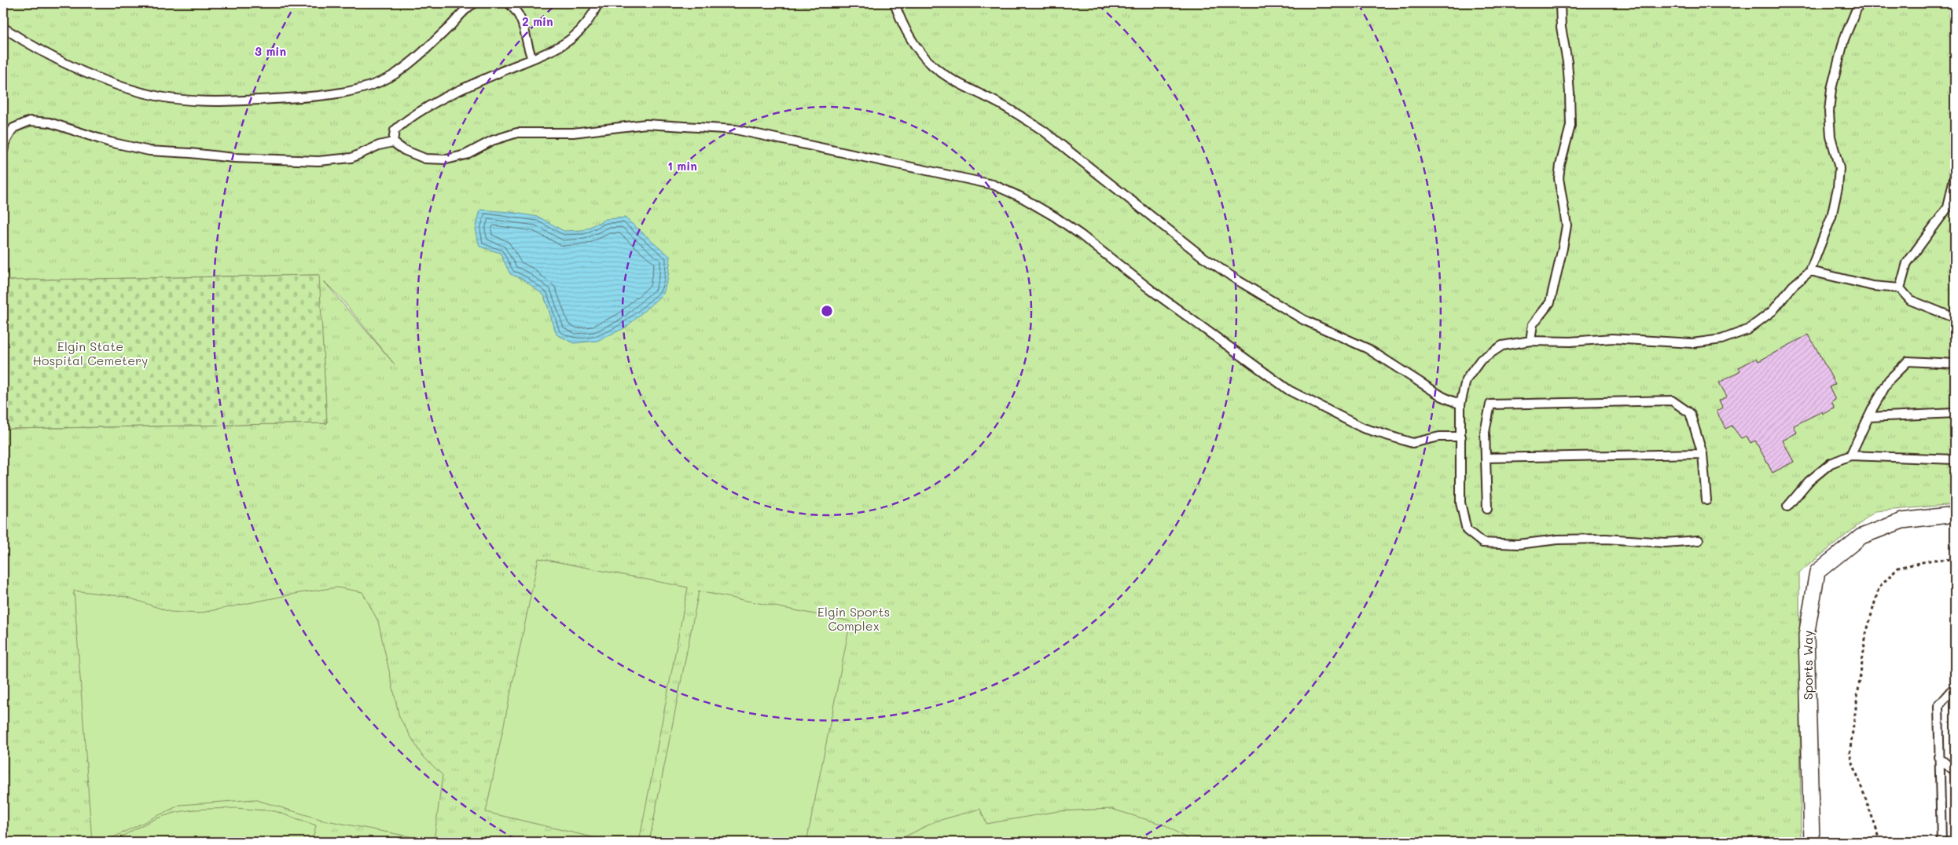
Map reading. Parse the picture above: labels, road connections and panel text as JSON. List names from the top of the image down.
{
  "streets": {
    "street": ["Sports Way"]
  },
  "parks": ["Elgin State Hospital Cemetery", "Elgin Sports Complex"],
  "rings": ["2 min", "3 min", "1 min"]
}
